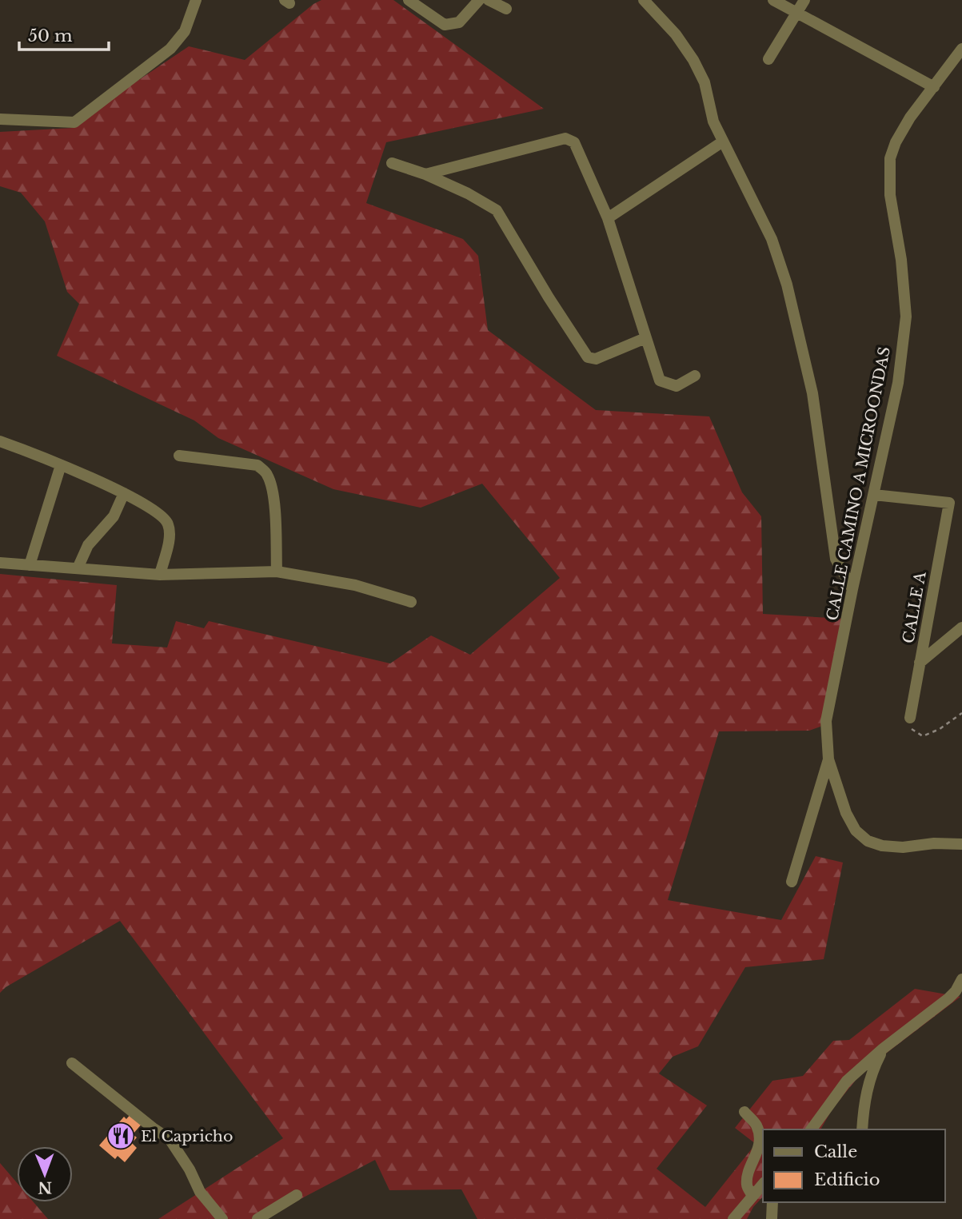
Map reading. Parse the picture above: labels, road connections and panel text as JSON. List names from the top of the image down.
{
  "streets": {
    "street": ["CALLE CAMINO A MICROONDAS", "CALLE A"]
  },
  "crossings": [
    ["CALLE CAMINO A MICROONDAS", "CALLE A"]
  ],
  "places": {
    "restaurant": ["El Capricho"]
  },
  "legend": ["Calle", "Edificio"],
  "scale_bar": "50 m",
  "north": "bottom"
}
